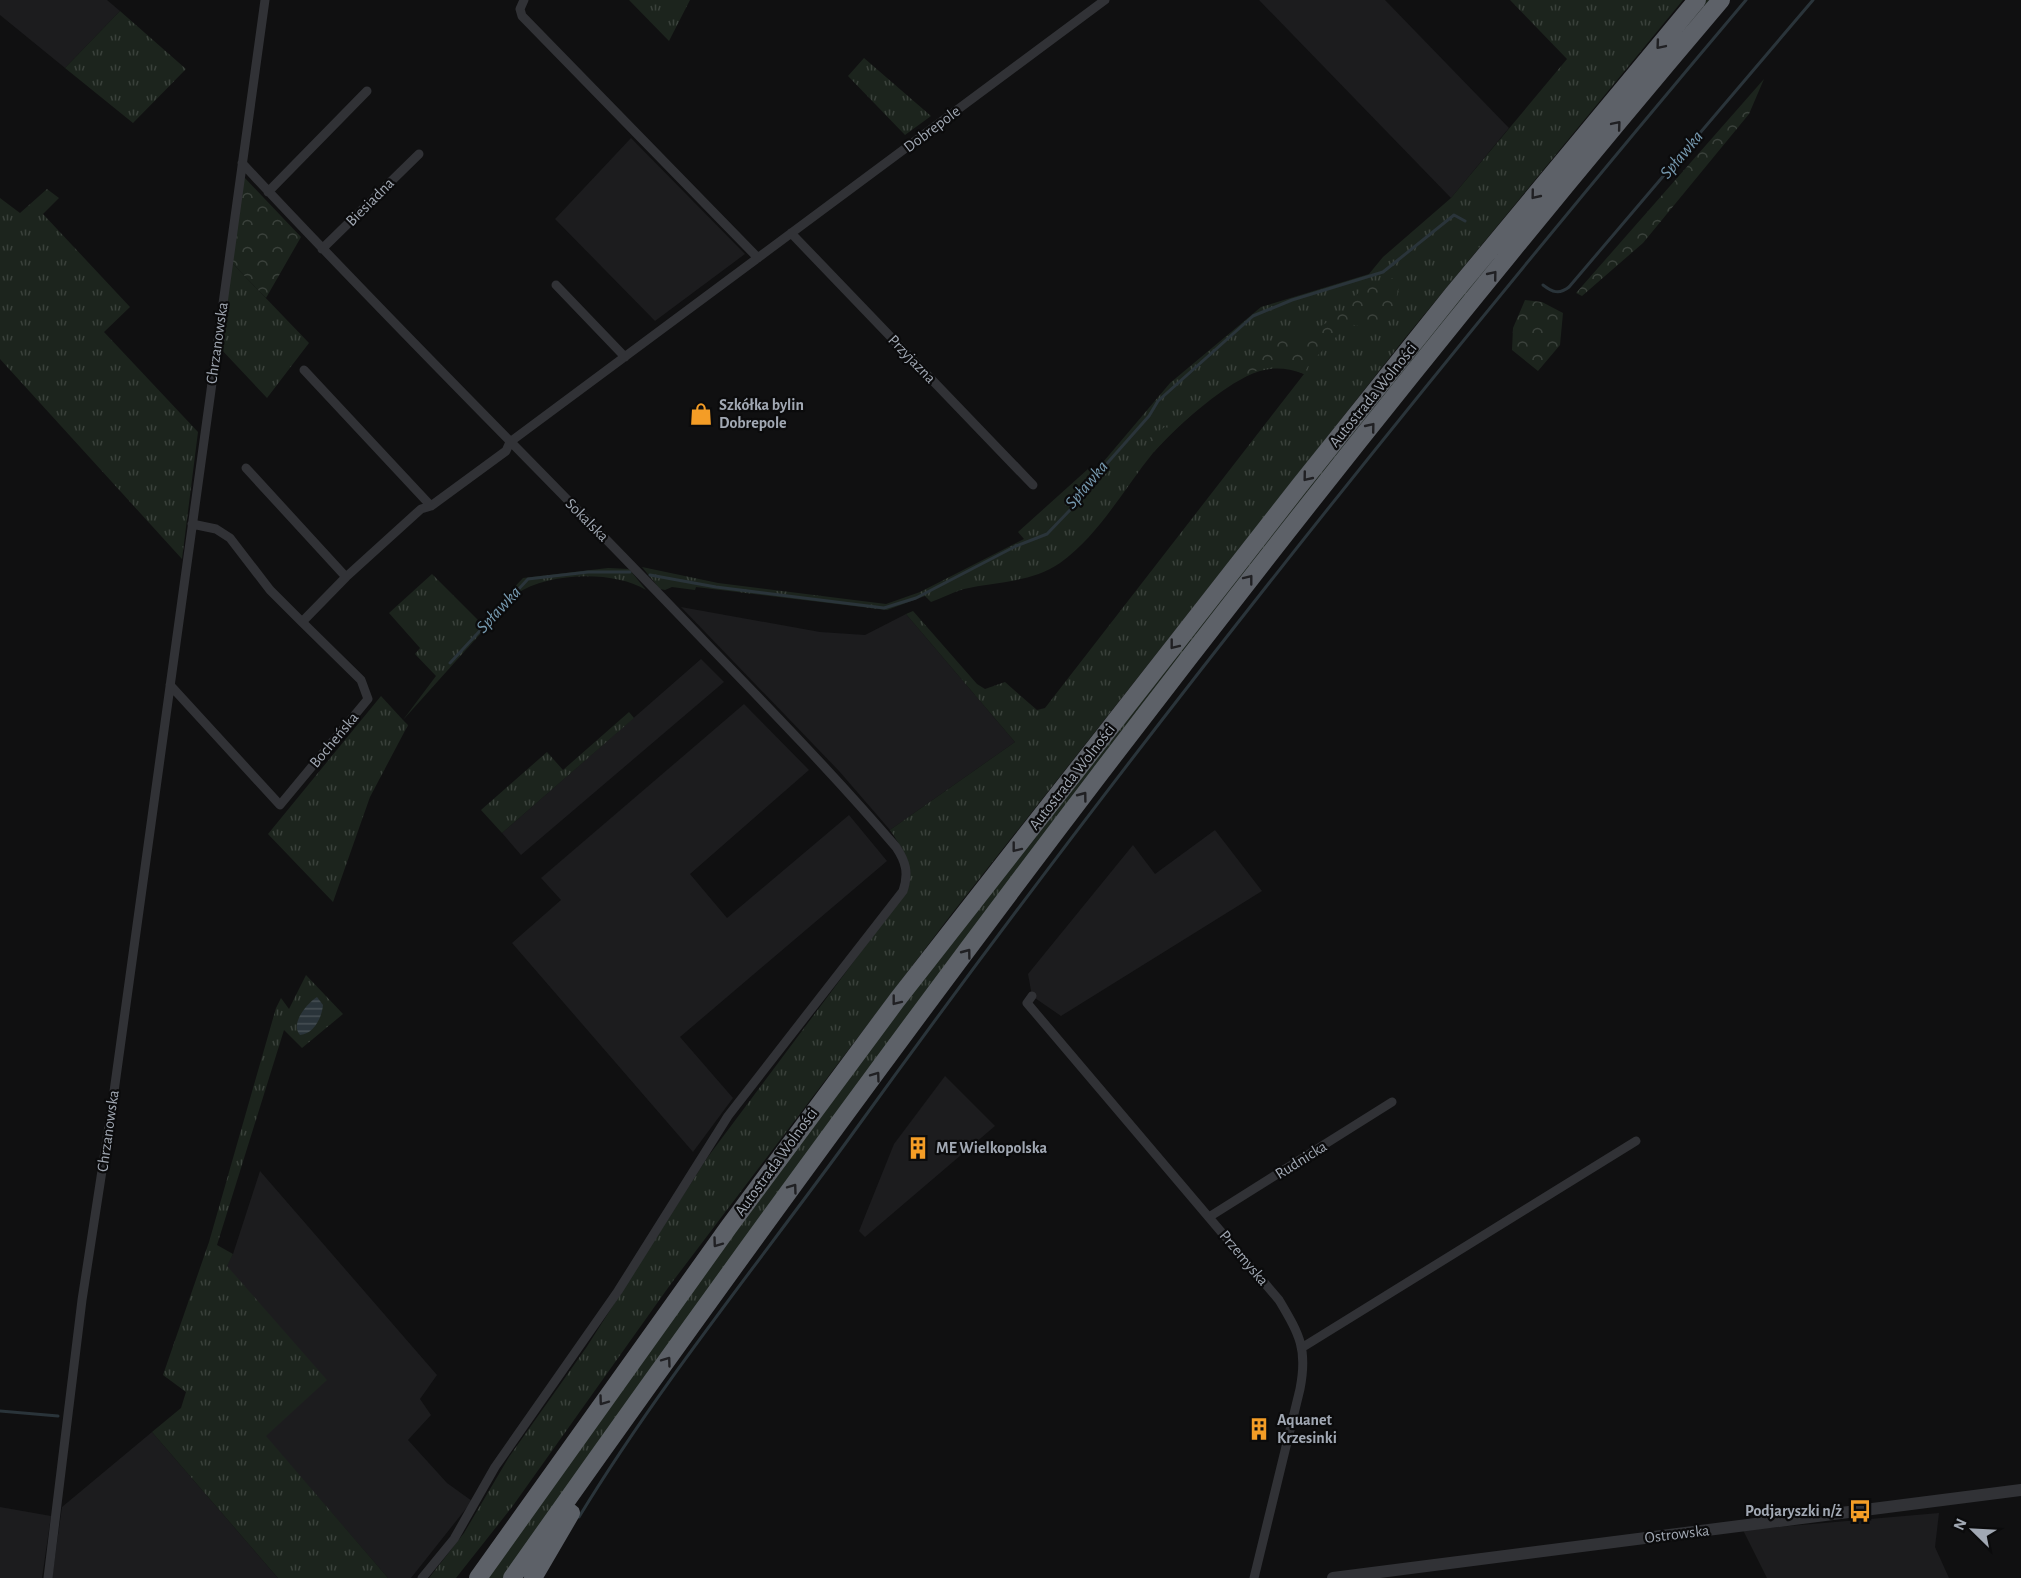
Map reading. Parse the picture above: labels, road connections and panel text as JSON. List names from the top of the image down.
{
  "streets": {
    "highway": ["Autostrada Wolności"],
    "street": [
      "Dobrepole",
      "Biesiadna",
      "Chrzanowska",
      "Przyjazna",
      "Sokalska",
      "Bocheńska",
      "Rudnicka",
      "Przemyska",
      "Ostrowska"
    ]
  },
  "crossings": [
    ["Dobrepole", "Przyjazna"],
    ["Dobrepole", "Sokalska"],
    ["Biesiadna", "Sokalska"],
    ["Chrzanowska", "Sokalska"],
    ["Chrzanowska", "Bocheńska"],
    ["Rudnicka", "Przemyska"]
  ],
  "water": ["Spławka"],
  "places": {
    "shop": ["Szkółka bylin Dobrepole"],
    "building": ["ME Wielkopolska", "Aquanet Krzesinki"],
    "bus stop": ["Podjaryszki n/ż"]
  },
  "north": "top left"
}
